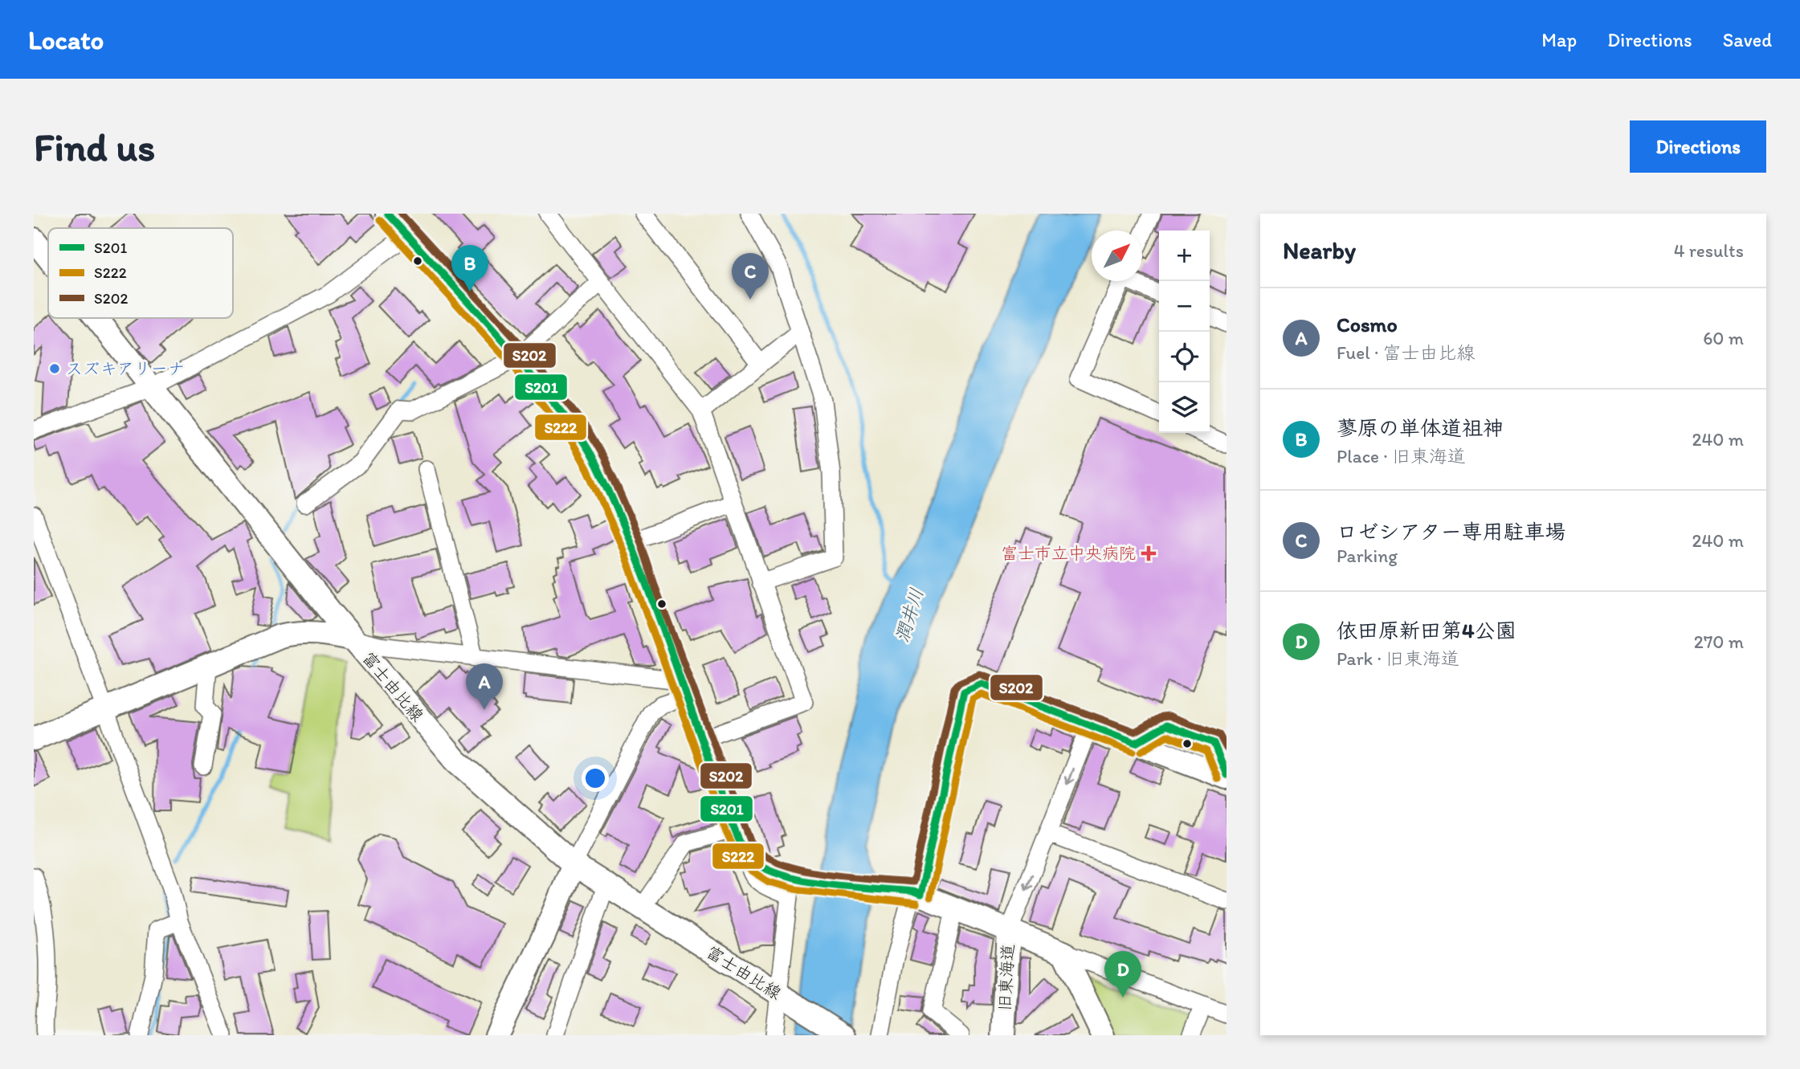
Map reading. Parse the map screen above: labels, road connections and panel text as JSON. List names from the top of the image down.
{
  "streets": {
    "street": ["富士由比線", "旧東海道"]
  },
  "water": ["潤井川"],
  "places": {
    "other": ["スズキアリーナ"],
    "health": ["富士市立中央病院"]
  },
  "lines": ["transit line S201", "transit line S202", "transit line S222"],
  "legend": ["S201", "S222", "S202"],
  "north": "top right",
  "page": {
    "header": "Locato",
    "nav": ["Map", "Directions", "Saved"],
    "buttons": "Directions",
    "title": "Find us",
    "heading": ["Nearby", "4 results"],
    "map_buttons": ["+", "−"],
    "pins": [
      "B",
      "C",
      "A",
      "D"
    ],
    "list": [
      {
        "mark": "A",
        "name": "Cosmo",
        "note": "Fuel · 富士由比線",
        "value": "60 m"
      },
      {
        "mark": "B",
        "name": "蓼原の単体道祖神",
        "note": "Place · 旧東海道",
        "value": "240 m"
      },
      {
        "mark": "C",
        "name": "ロゼシアター専用駐車場",
        "note": "Parking",
        "value": "240 m"
      },
      {
        "mark": "D",
        "name": "依田原新田第4公園",
        "note": "Park · 旧東海道",
        "value": "270 m"
      }
    ]
  }
}
